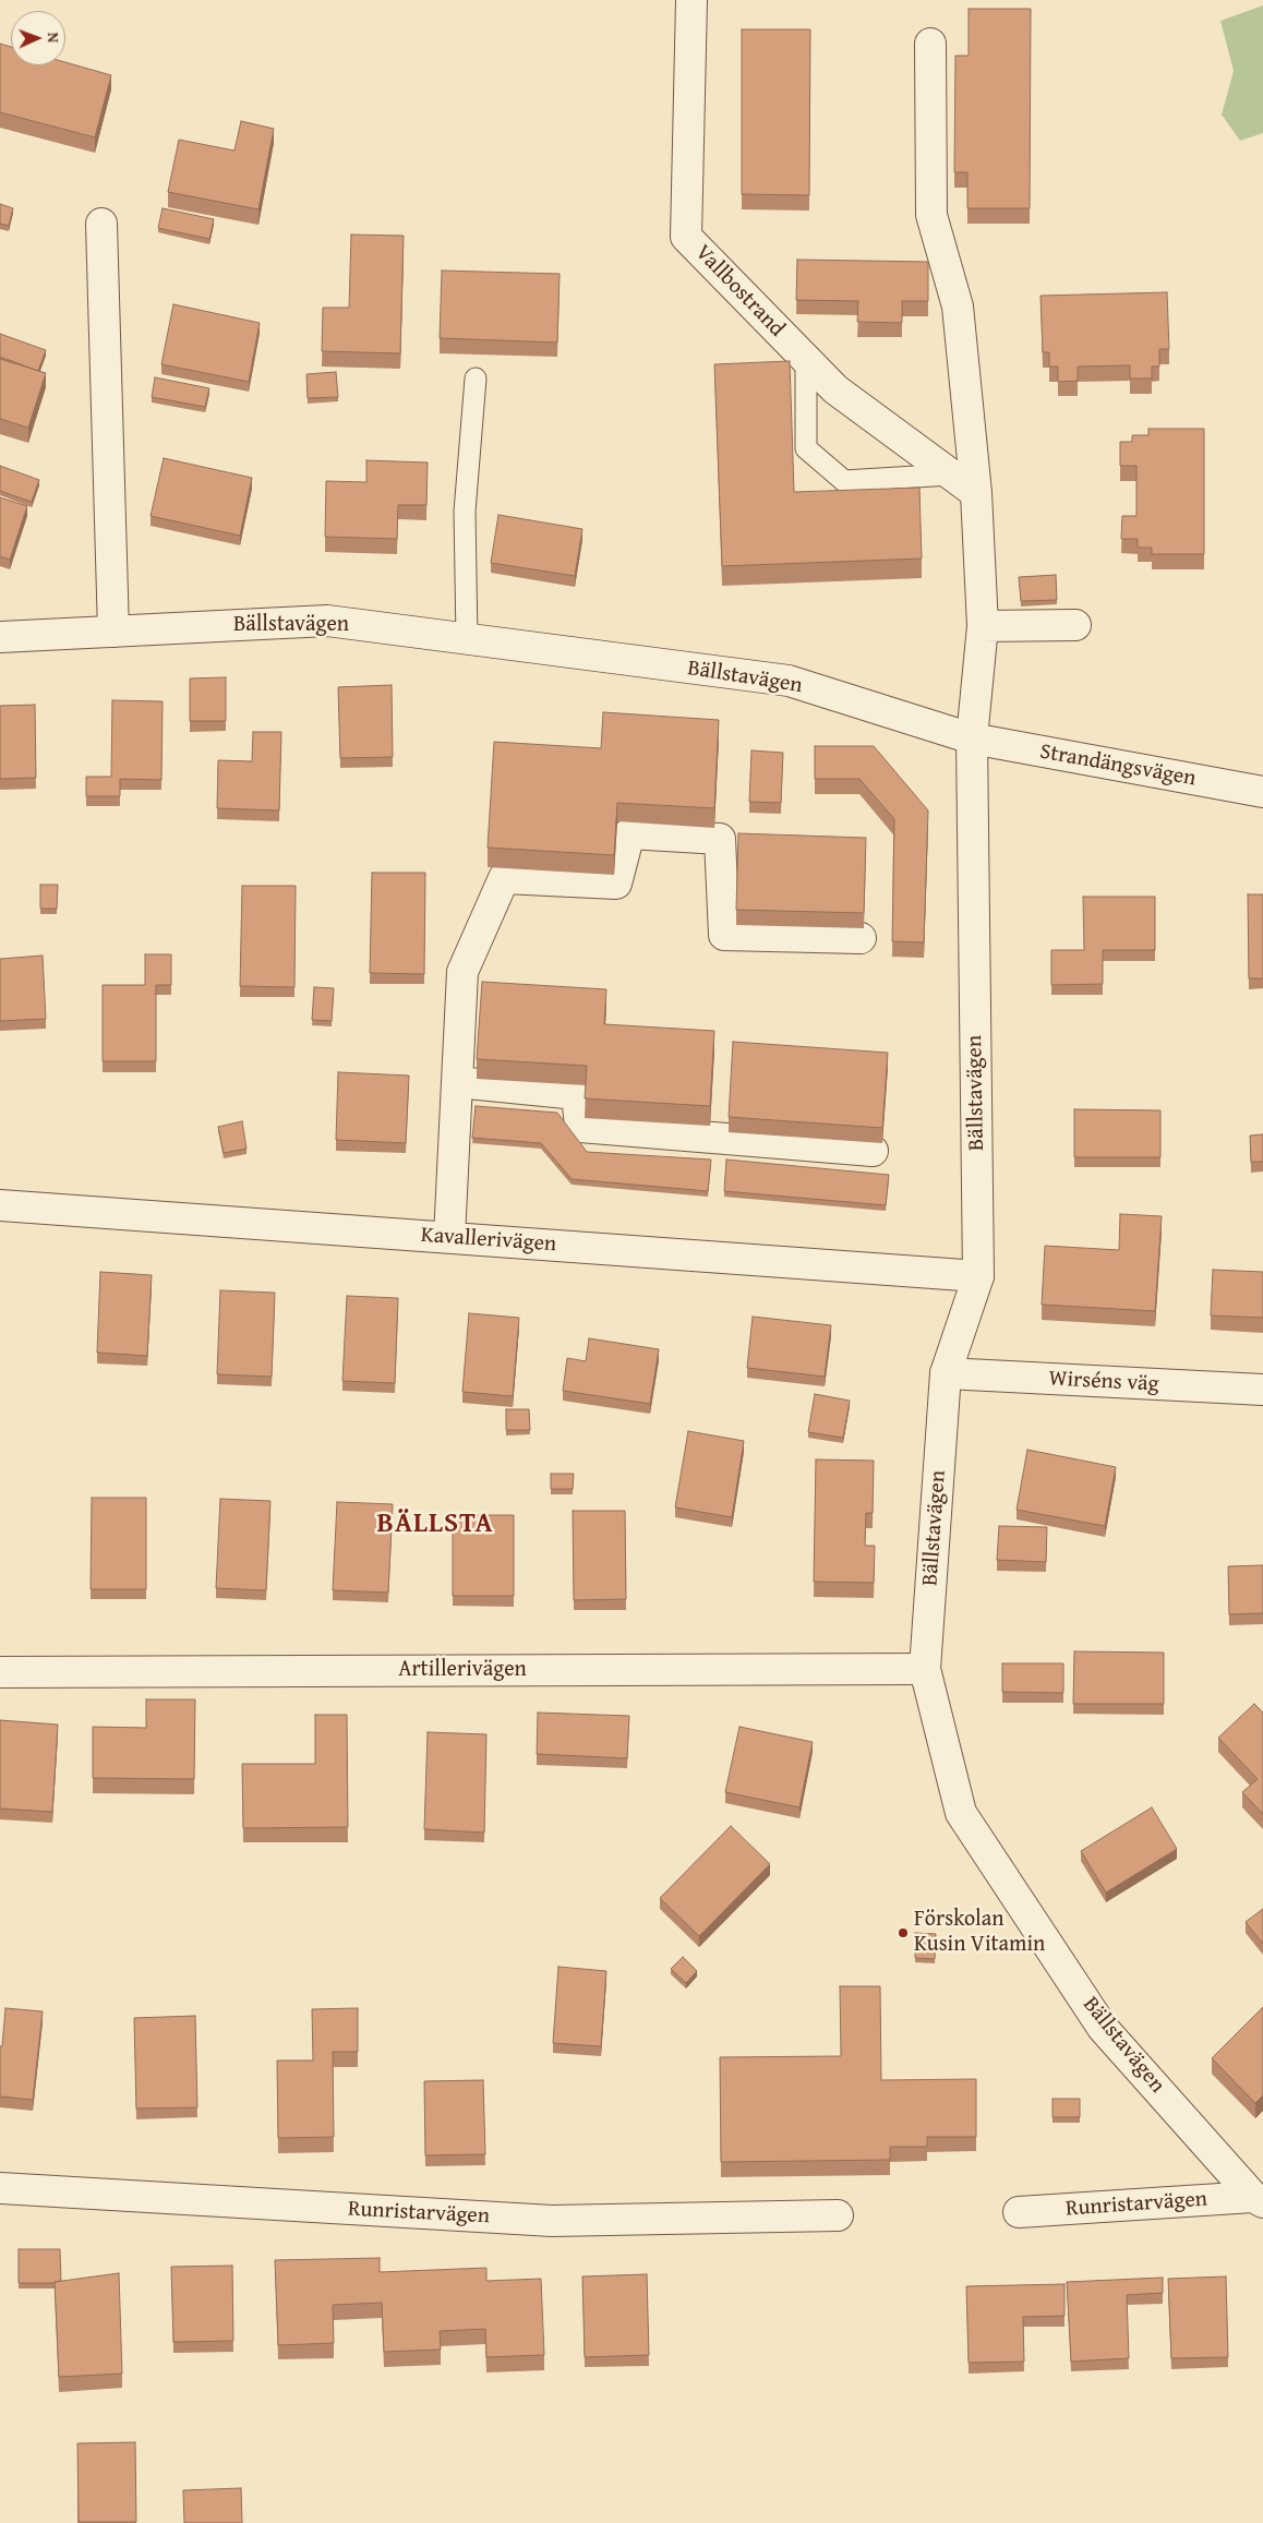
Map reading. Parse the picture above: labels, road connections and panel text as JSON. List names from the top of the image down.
{
  "streets": {
    "street": [
      "Vallbostrand",
      "Bällstavägen",
      "Strandängsvägen",
      "Kavallerivägen",
      "Wirséns väg",
      "Artillerivägen",
      "Runristarvägen"
    ]
  },
  "crossings": [
    ["Bällstavägen", "Strandängsvägen"],
    ["Bällstavägen", "Kavallerivägen"],
    ["Bällstavägen", "Wirséns väg"],
    ["Bällstavägen", "Artillerivägen"],
    ["Bällstavägen", "Runristarvägen"]
  ],
  "districts": ["BÄLLSTA"],
  "places": ["Förskolan Kusin Vitamin"],
  "north": "right"
}
